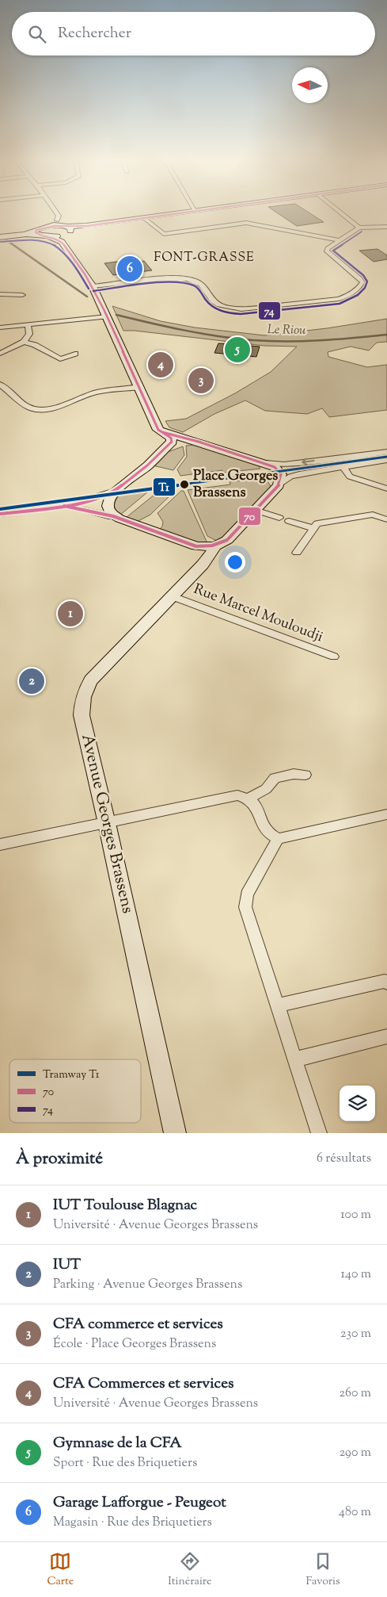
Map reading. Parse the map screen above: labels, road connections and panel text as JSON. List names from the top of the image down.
{
  "streets": {
    "street": ["Rue Marcel Mouloudji", "Avenue Georges Brassens"]
  },
  "crossings": [
    ["Rue Marcel Mouloudji", "Avenue Georges Brassens"]
  ],
  "districts": ["FONT-GRASSE"],
  "water": ["Le Riou"],
  "places": ["Place Georges Brassens"],
  "lines": ["transit line 70", "transit line 74", "tram line T1"],
  "legend": ["Tramway T1", "70", "74"],
  "north": "left",
  "page": {
    "search": "Rechercher",
    "pins": [
      "6",
      "5",
      "4",
      "3",
      "1",
      "2"
    ],
    "heading": ["À proximité", "6 résultats"],
    "list": [
      {
        "mark": "1",
        "name": "IUT Toulouse Blagnac",
        "note": "Université · Avenue Georges Brassens",
        "value": "100 m"
      },
      {
        "mark": "2",
        "name": "IUT",
        "note": "Parking · Avenue Georges Brassens",
        "value": "140 m"
      },
      {
        "mark": "3",
        "name": "CFA commerce et services",
        "note": "École · Place Georges Brassens",
        "value": "230 m"
      },
      {
        "mark": "4",
        "name": "CFA Commerces et services",
        "note": "Université · Avenue Georges Brassens",
        "value": "260 m"
      },
      {
        "mark": "5",
        "name": "Gymnase de la CFA",
        "note": "Sport · Rue des Briquetiers",
        "value": "290 m"
      },
      {
        "mark": "6",
        "name": "Garage Lafforgue - Peugeot",
        "note": "Magasin · Rue des Briquetiers",
        "value": "480 m"
      }
    ],
    "nav": ["Carte", "Itinéraire", "Favoris"]
  }
}
